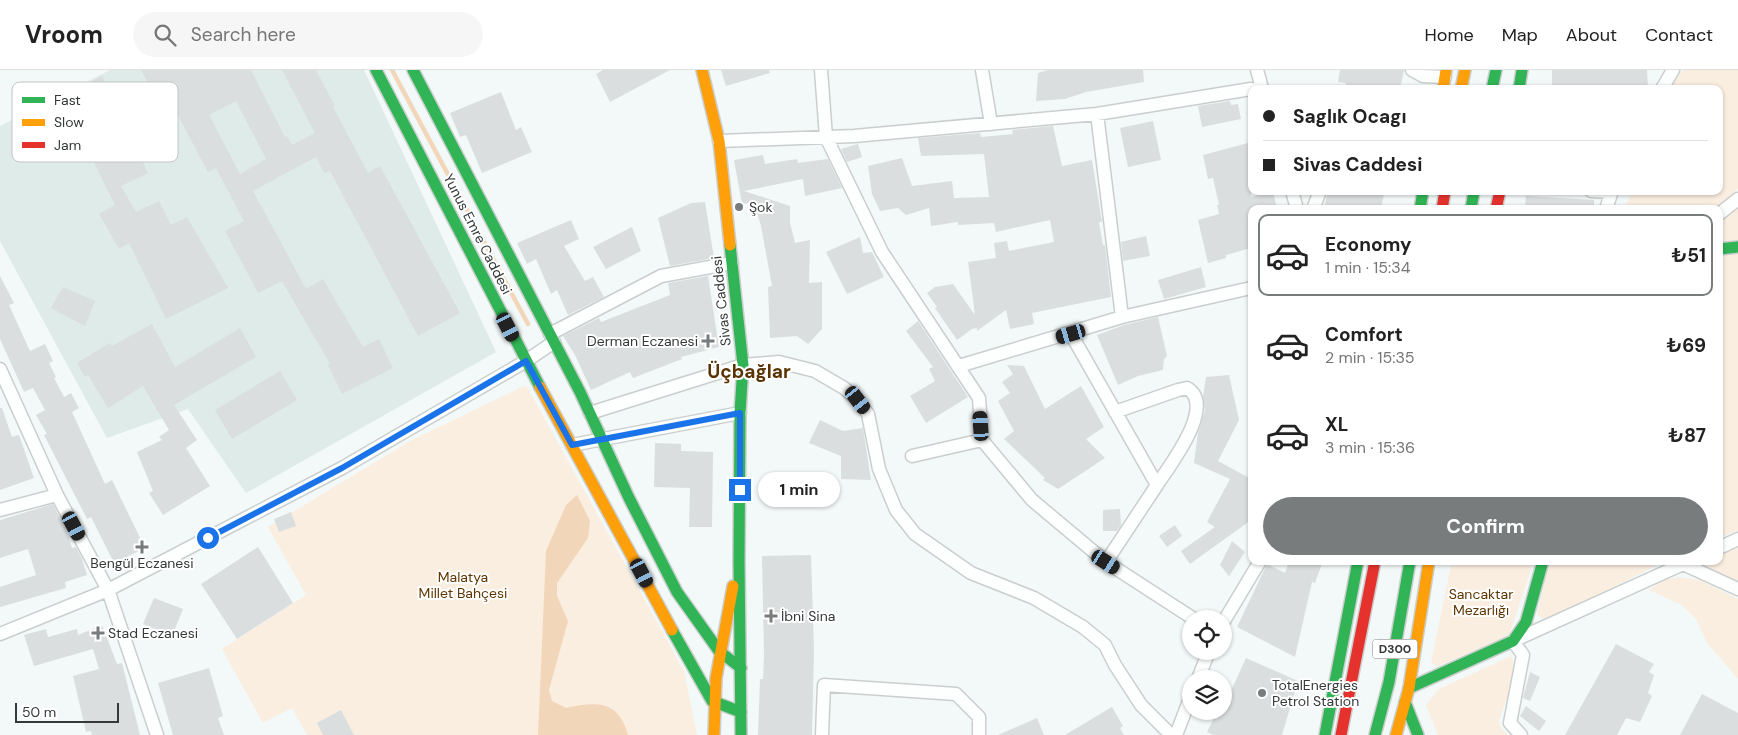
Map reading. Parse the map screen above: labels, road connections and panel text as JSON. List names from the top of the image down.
{
  "streets": {
    "main road": ["Yunus Emre Caddesi", "Sivas Caddesi", "D300"]
  },
  "districts": ["Üçbağlar"],
  "parks": ["Malatya Millet Bahçesi", "Sancaktar Mezarlığı"],
  "places": {
    "other": ["Şok", "TotalEnergies Petrol Station"],
    "health": [
      "Derman Eczanesi",
      "Bengül Eczanesi",
      "İbni Sina",
      "Stad Eczanesi"
    ]
  },
  "legend": ["Fast", "Slow", "Jam"],
  "scale_bar": "50 m",
  "page": {
    "header": "Vroom",
    "search": "Search here",
    "nav": [
      "Home",
      "Map",
      "About",
      "Contact"
    ],
    "banner": ["Saglık Ocagı", "Sivas Caddesi"],
    "list": [
      {
        "name": "Economy",
        "note": "1 min · 15:34",
        "value": "₺51"
      },
      {
        "name": "Comfort",
        "note": "2 min · 15:35",
        "value": "₺69"
      },
      {
        "name": "XL",
        "note": "3 min · 15:36",
        "value": "₺87"
      }
    ],
    "bubble": "1 min",
    "buttons": "Confirm",
    "scale": "50 m"
  }
}
